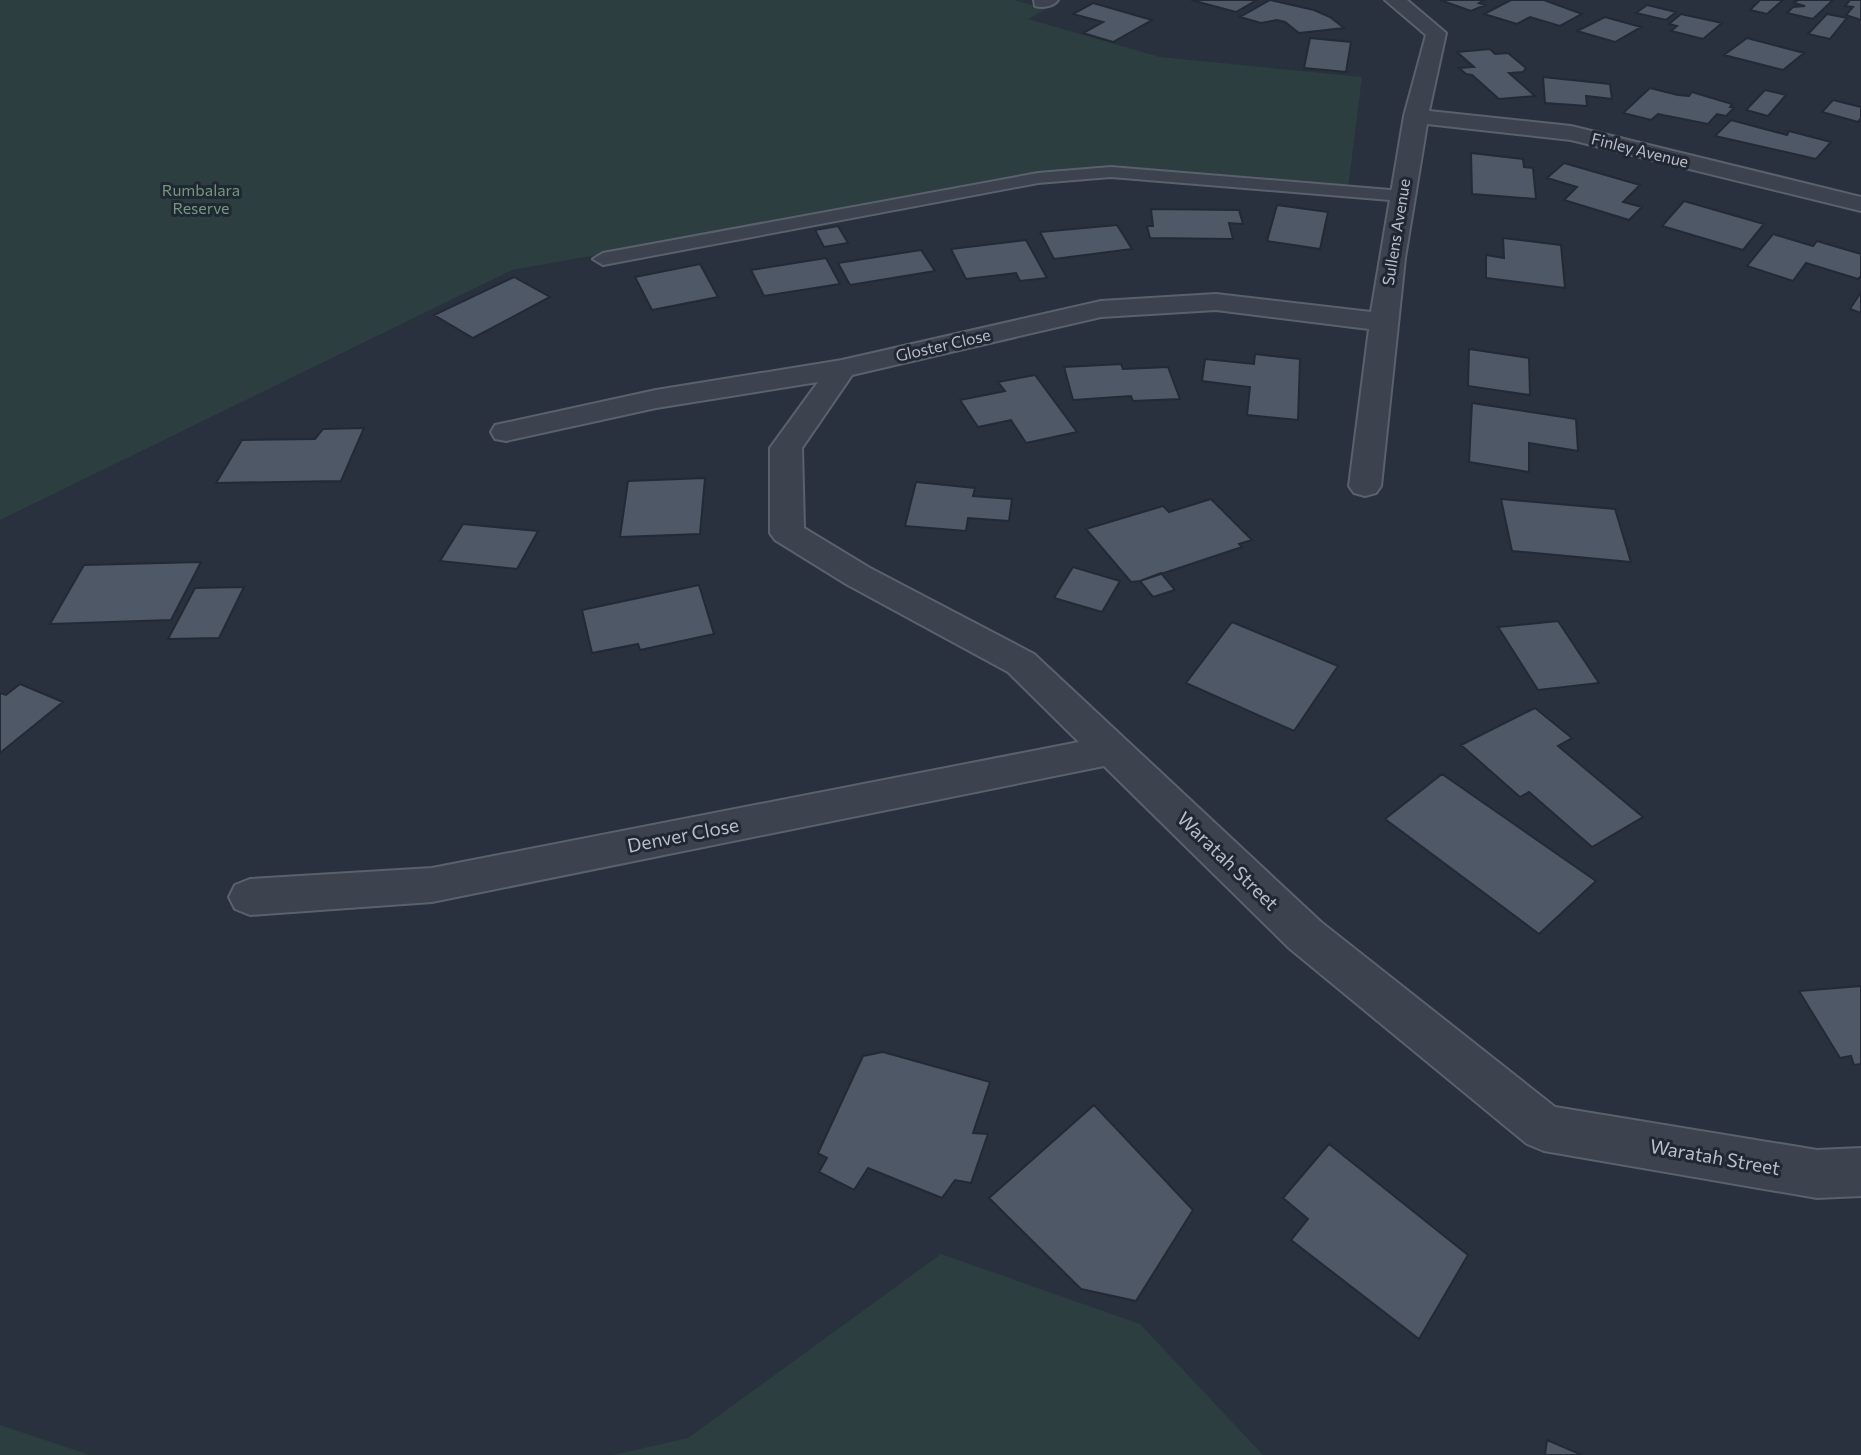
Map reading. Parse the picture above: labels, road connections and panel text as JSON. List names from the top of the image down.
{
  "streets": {
    "street": [
      "Finley Avenue",
      "Sullens Avenue",
      "Gloster Close",
      "Denver Close",
      "Waratah Street"
    ]
  },
  "crossings": [
    ["Finley Avenue", "Sullens Avenue"],
    ["Sullens Avenue", "Gloster Close"],
    ["Gloster Close", "Waratah Street"],
    ["Denver Close", "Waratah Street"]
  ],
  "parks": ["Rumbalara Reserve"]
}
